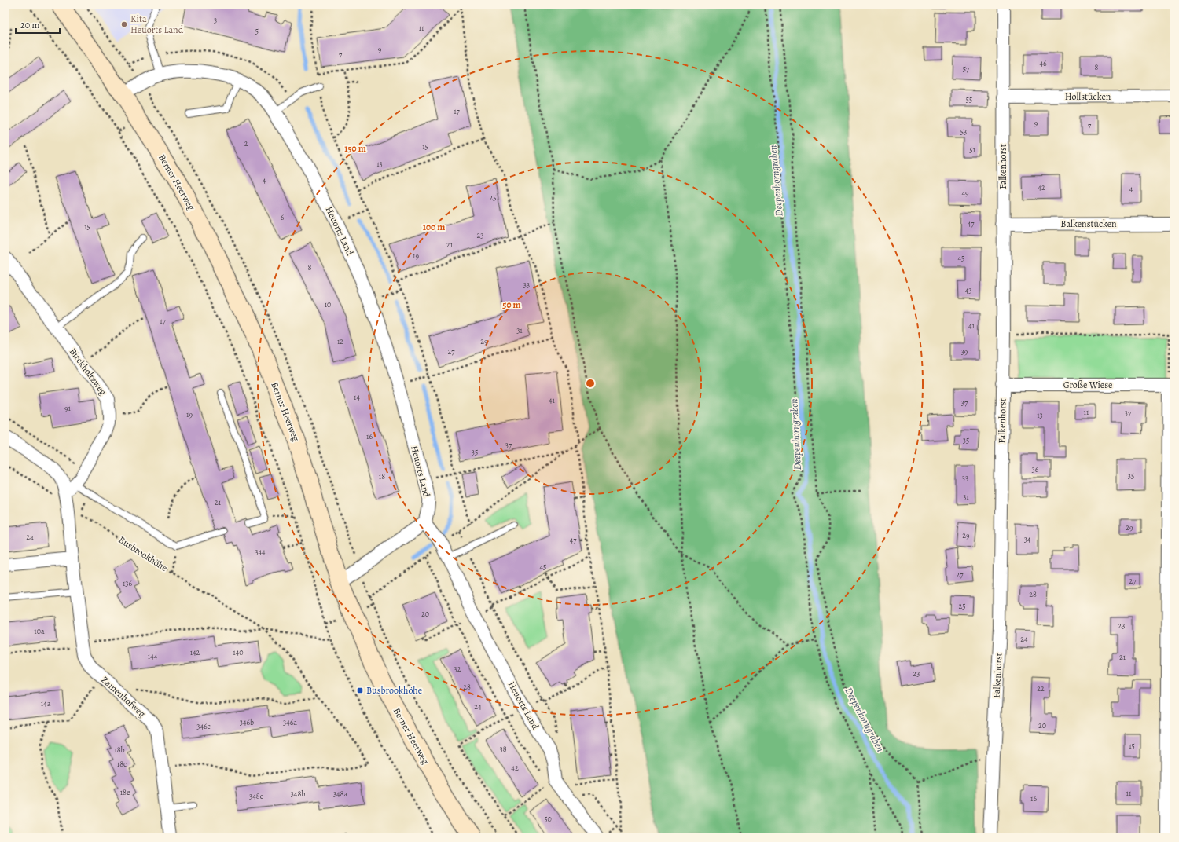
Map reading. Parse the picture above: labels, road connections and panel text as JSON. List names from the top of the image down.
{
  "streets": {
    "main road": ["Berner Heerweg"],
    "street": [
      "Hollstücken",
      "Falkenhorst",
      "Balkenstücken",
      "Heuorts Land",
      "Birckholtzweg",
      "Große Wiese",
      "Zamenhofweg"
    ],
    "path": ["Busbrookhöhe"]
  },
  "crossings": [
    ["Hollstücken", "Falkenhorst"],
    ["Falkenhorst", "Balkenstücken"],
    ["Falkenhorst", "Große Wiese"],
    ["Berner Heerweg", "Heuorts Land"]
  ],
  "water": ["Deepenhorngraben"],
  "places": {
    "other": ["Kita Heuorts Land"],
    "transit": ["Busbrookhöhe"]
  },
  "house_numbers": [
    "3",
    "11",
    "5",
    "9",
    "7",
    "46",
    "8",
    "57",
    "55",
    "17",
    "9",
    "7",
    "53",
    "2",
    "15",
    "51",
    "13",
    "4",
    "42",
    "4",
    "49",
    "25",
    "6",
    "47",
    "15",
    "23",
    "21",
    "19",
    "45",
    "8",
    "33",
    "43",
    "10",
    "17",
    "41",
    "31",
    "12",
    "29",
    "27",
    "39",
    "14",
    "41",
    "37",
    "91",
    "11",
    "37",
    "19",
    "13",
    "16",
    "35",
    "37",
    "35",
    "36",
    "35",
    "18",
    "33",
    "31",
    "21",
    "29",
    "29",
    "2a",
    "34",
    "47",
    "344",
    "45",
    "27",
    "27",
    "136",
    "28",
    "25",
    "20",
    "23",
    "10a",
    "24",
    "142",
    "140",
    "144",
    "21",
    "32",
    "23",
    "28",
    "22",
    "14a",
    "24",
    "346b",
    "346a",
    "20",
    "346c",
    "15",
    "38",
    "18b",
    "18c",
    "42",
    "18e",
    "11",
    "348b",
    "348a",
    "348c",
    "16",
    "50"
  ],
  "scale_bar": "20 m",
  "rings": ["150 m", "100 m", "50 m"]
}
